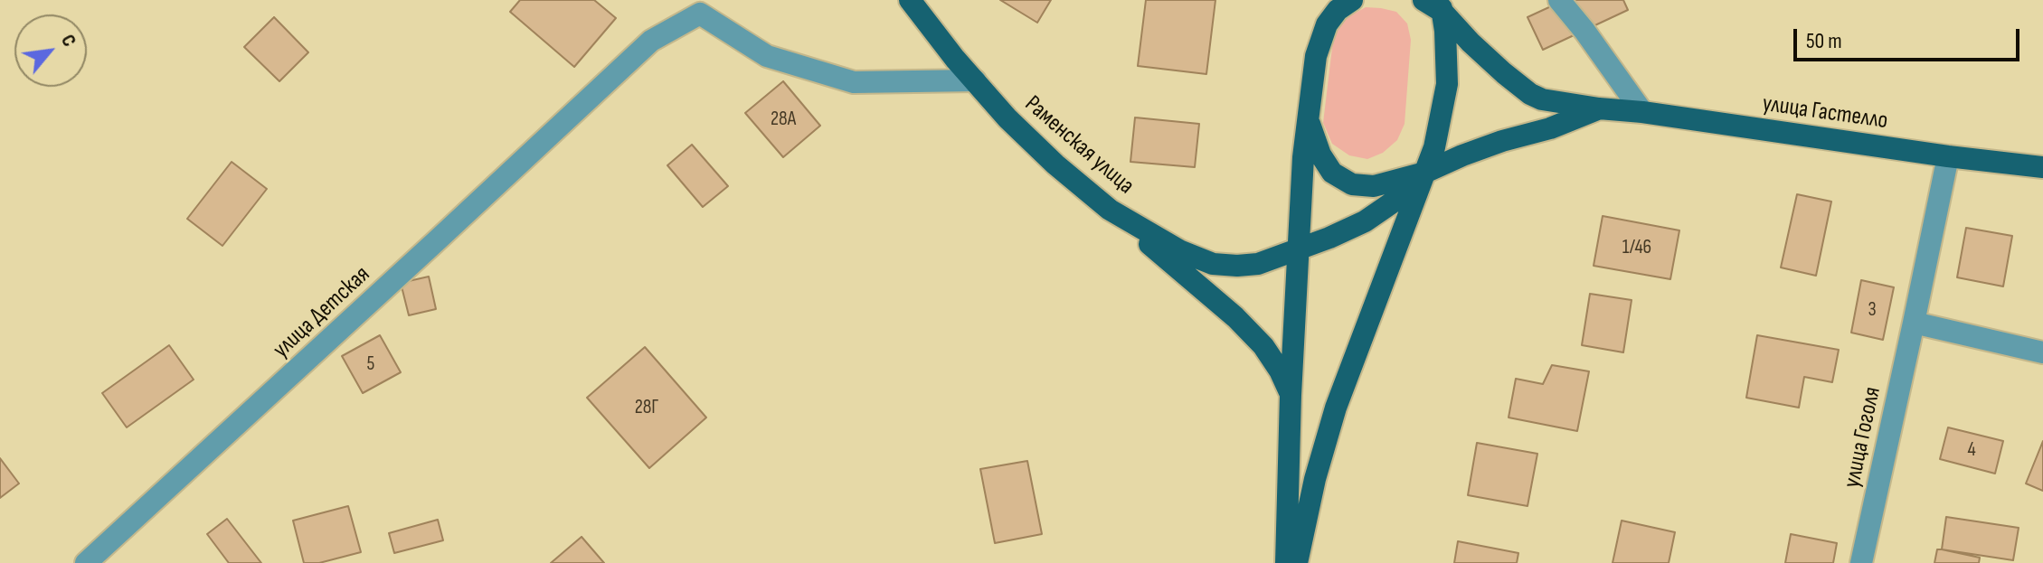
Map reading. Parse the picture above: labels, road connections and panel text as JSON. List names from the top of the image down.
{
  "streets": {
    "main road": ["улица Гастелло", "Раменская улица"],
    "street": ["улица Детская", "улица Гоголя"]
  },
  "crossings": [
    ["улица Гастелло", "Раменская улица"],
    ["улица Гастелло", "улица Гоголя"],
    ["Раменская улица", "улица Детская"]
  ],
  "house_numbers": [
    "28А",
    "1/46",
    "3",
    "5",
    "28Г",
    "4"
  ],
  "scale_bar": "50 m",
  "north": "top right"
}
